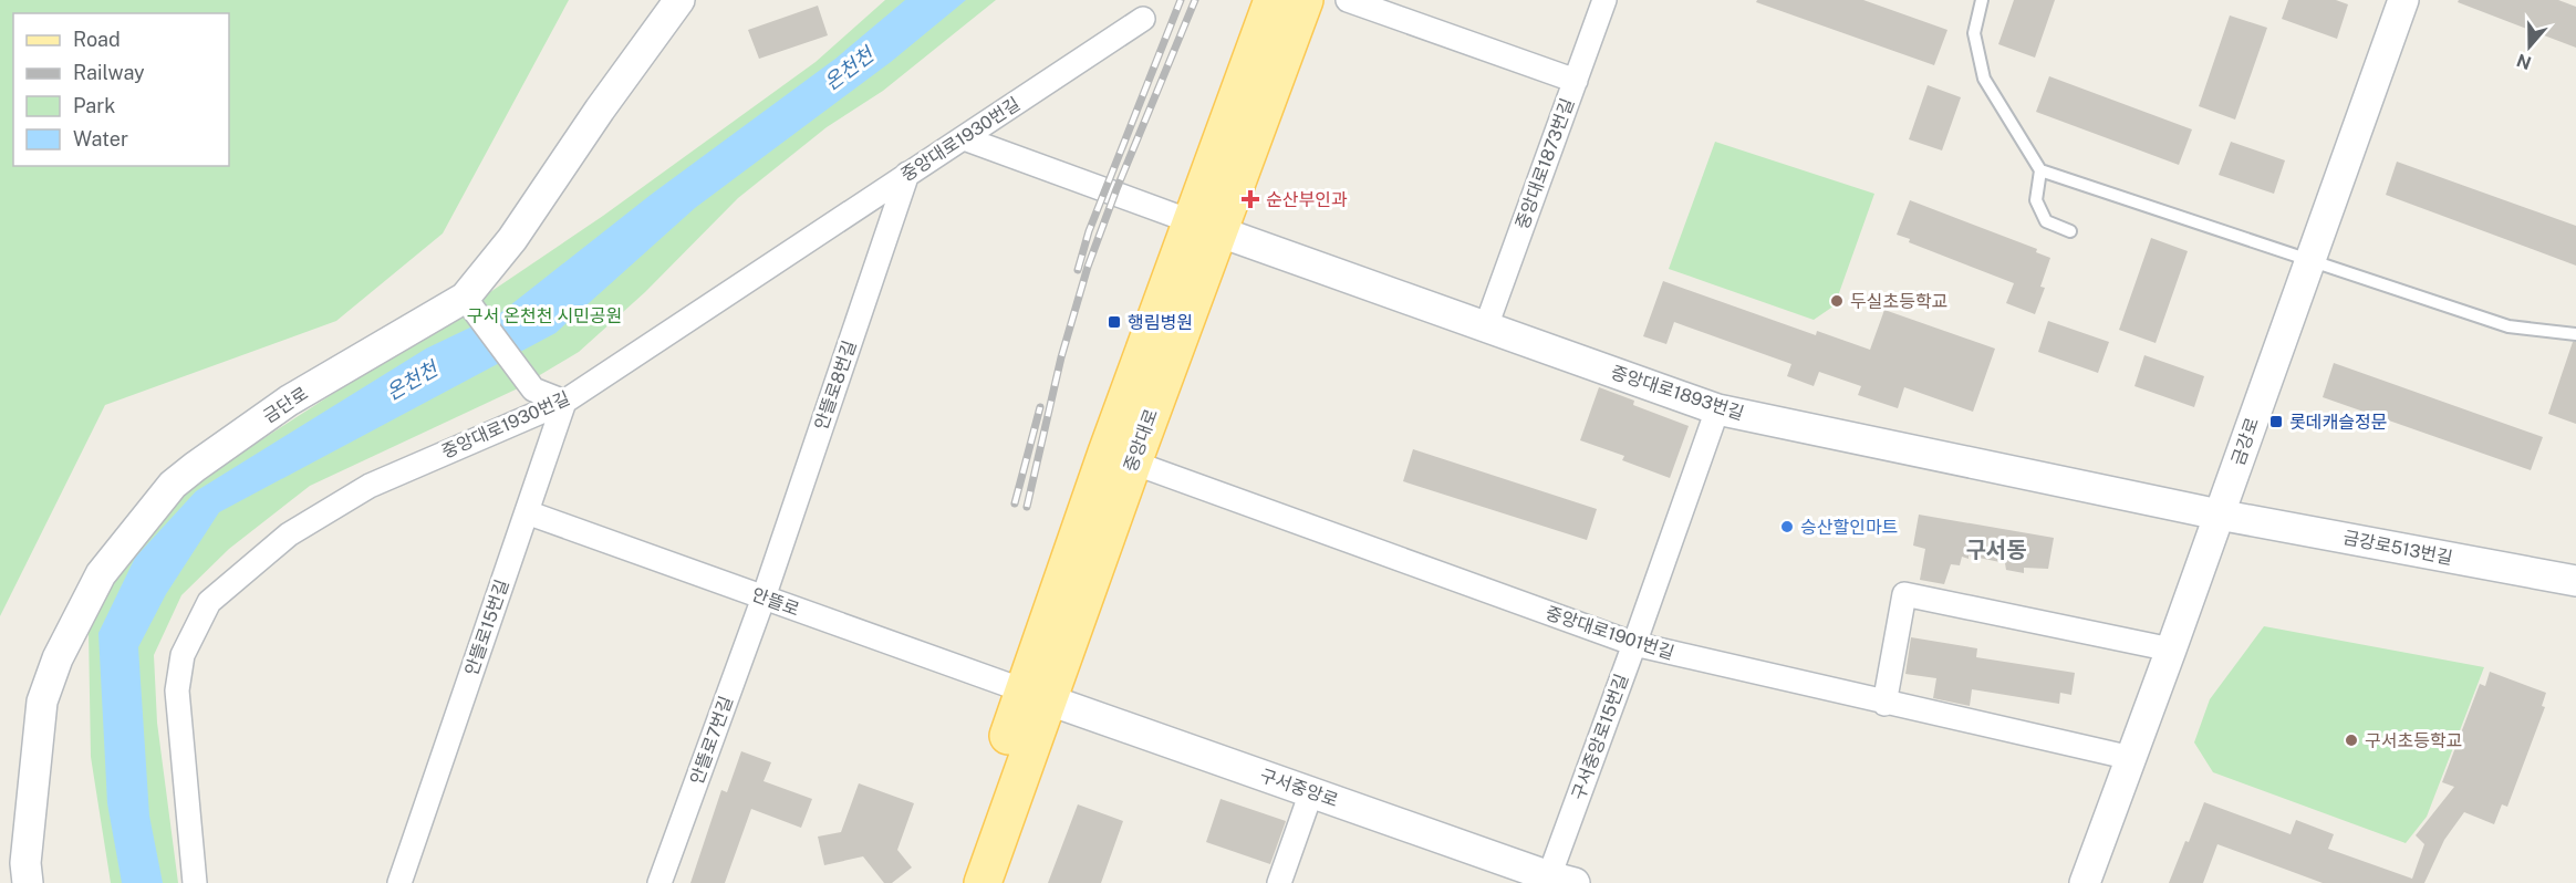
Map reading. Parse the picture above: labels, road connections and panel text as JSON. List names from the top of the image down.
{
  "streets": {
    "main road": ["중앙대로"],
    "street": [
      "중앙대로1930번길",
      "중앙대로1873번길",
      "안뜰로8번길",
      "중앙대로1893번길",
      "금단로",
      "금강로",
      "금강로513번길",
      "안뜰로",
      "안뜰로15번길",
      "중앙대로1901번길",
      "구서중앙로15번길",
      "안뜰로7번길",
      "구서중앙로"
    ]
  },
  "crossings": [
    ["중앙대로1930번길", "안뜰로8번길"],
    ["중앙대로1930번길", "안뜰로15번길"],
    ["중앙대로1873번길", "중앙대로1893번길"],
    ["안뜰로8번길", "안뜰로"],
    ["안뜰로8번길", "안뜰로7번길"],
    ["중앙대로1893번길", "중앙대로"],
    ["중앙대로1893번길", "금강로"],
    ["중앙대로1893번길", "금강로513번길"],
    ["중앙대로1893번길", "구서중앙로15번길"],
    ["중앙대로", "안뜰로"],
    ["중앙대로", "중앙대로1901번길"],
    ["중앙대로", "구서중앙로"],
    ["금강로", "금강로513번길"],
    ["금강로", "중앙대로1901번길"],
    ["안뜰로", "안뜰로15번길"],
    ["안뜰로", "안뜰로7번길"],
    ["안뜰로", "구서중앙로"],
    ["중앙대로1901번길", "구서중앙로15번길"],
    ["구서중앙로15번길", "구서중앙로"]
  ],
  "districts": ["구서동"],
  "water": ["온천천"],
  "parks": ["구서 온천천 시민공원"],
  "places": {
    "health": ["순산부인과"],
    "other": ["두실초등학교", "승산할인마트", "구서초등학교"],
    "transit": ["행림병원", "롯데캐슬정문"]
  },
  "legend": [
    "Road",
    "Railway",
    "Park",
    "Water"
  ],
  "north": "bottom"
}
